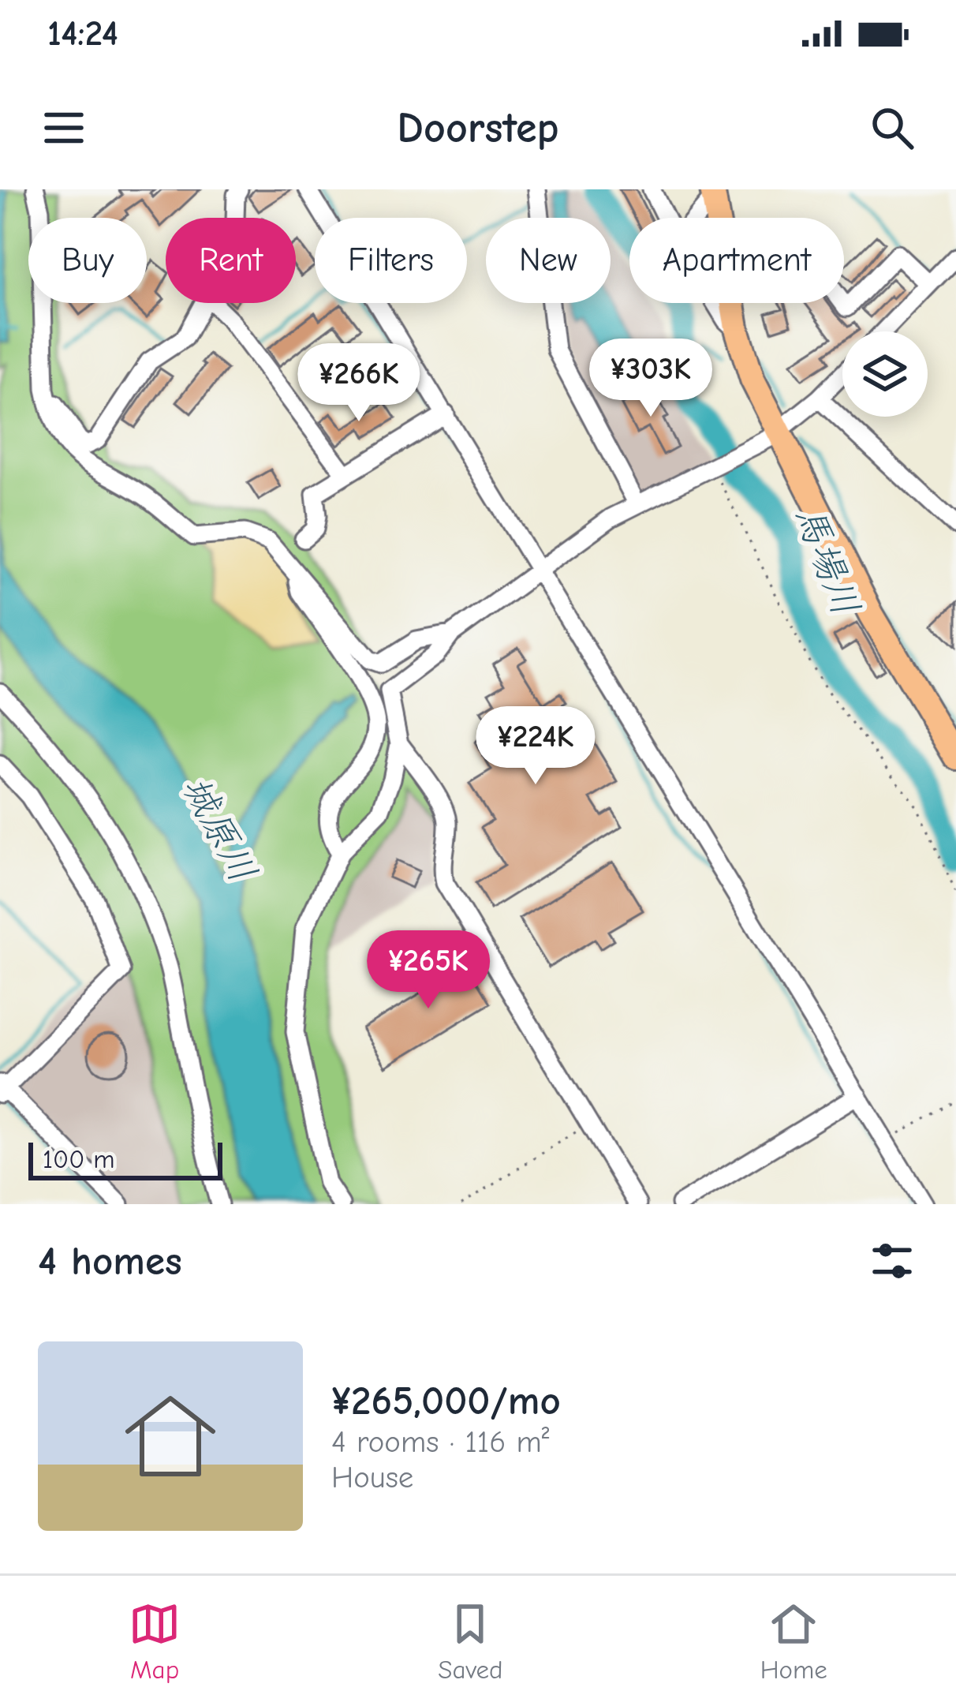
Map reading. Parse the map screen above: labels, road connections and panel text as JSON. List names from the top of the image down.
{
  "water": ["馬場川", "城原川"],
  "scale_bar": "100 m",
  "page": {
    "status": "14:24",
    "header": "Doorstep",
    "chip": [
      "Buy",
      "Rent",
      "Filters",
      "New",
      "Apartment"
    ],
    "price": [
      "¥303K",
      "¥266K",
      "¥224K",
      "¥265K"
    ],
    "scale": "100 m",
    "heading": "4 homes",
    "list": [
      {
        "name": "¥265,000/mo",
        "note": "4 rooms · 116 m² · House"
      }
    ],
    "tabs": ["Map", "Saved", "Home"]
  }
}
